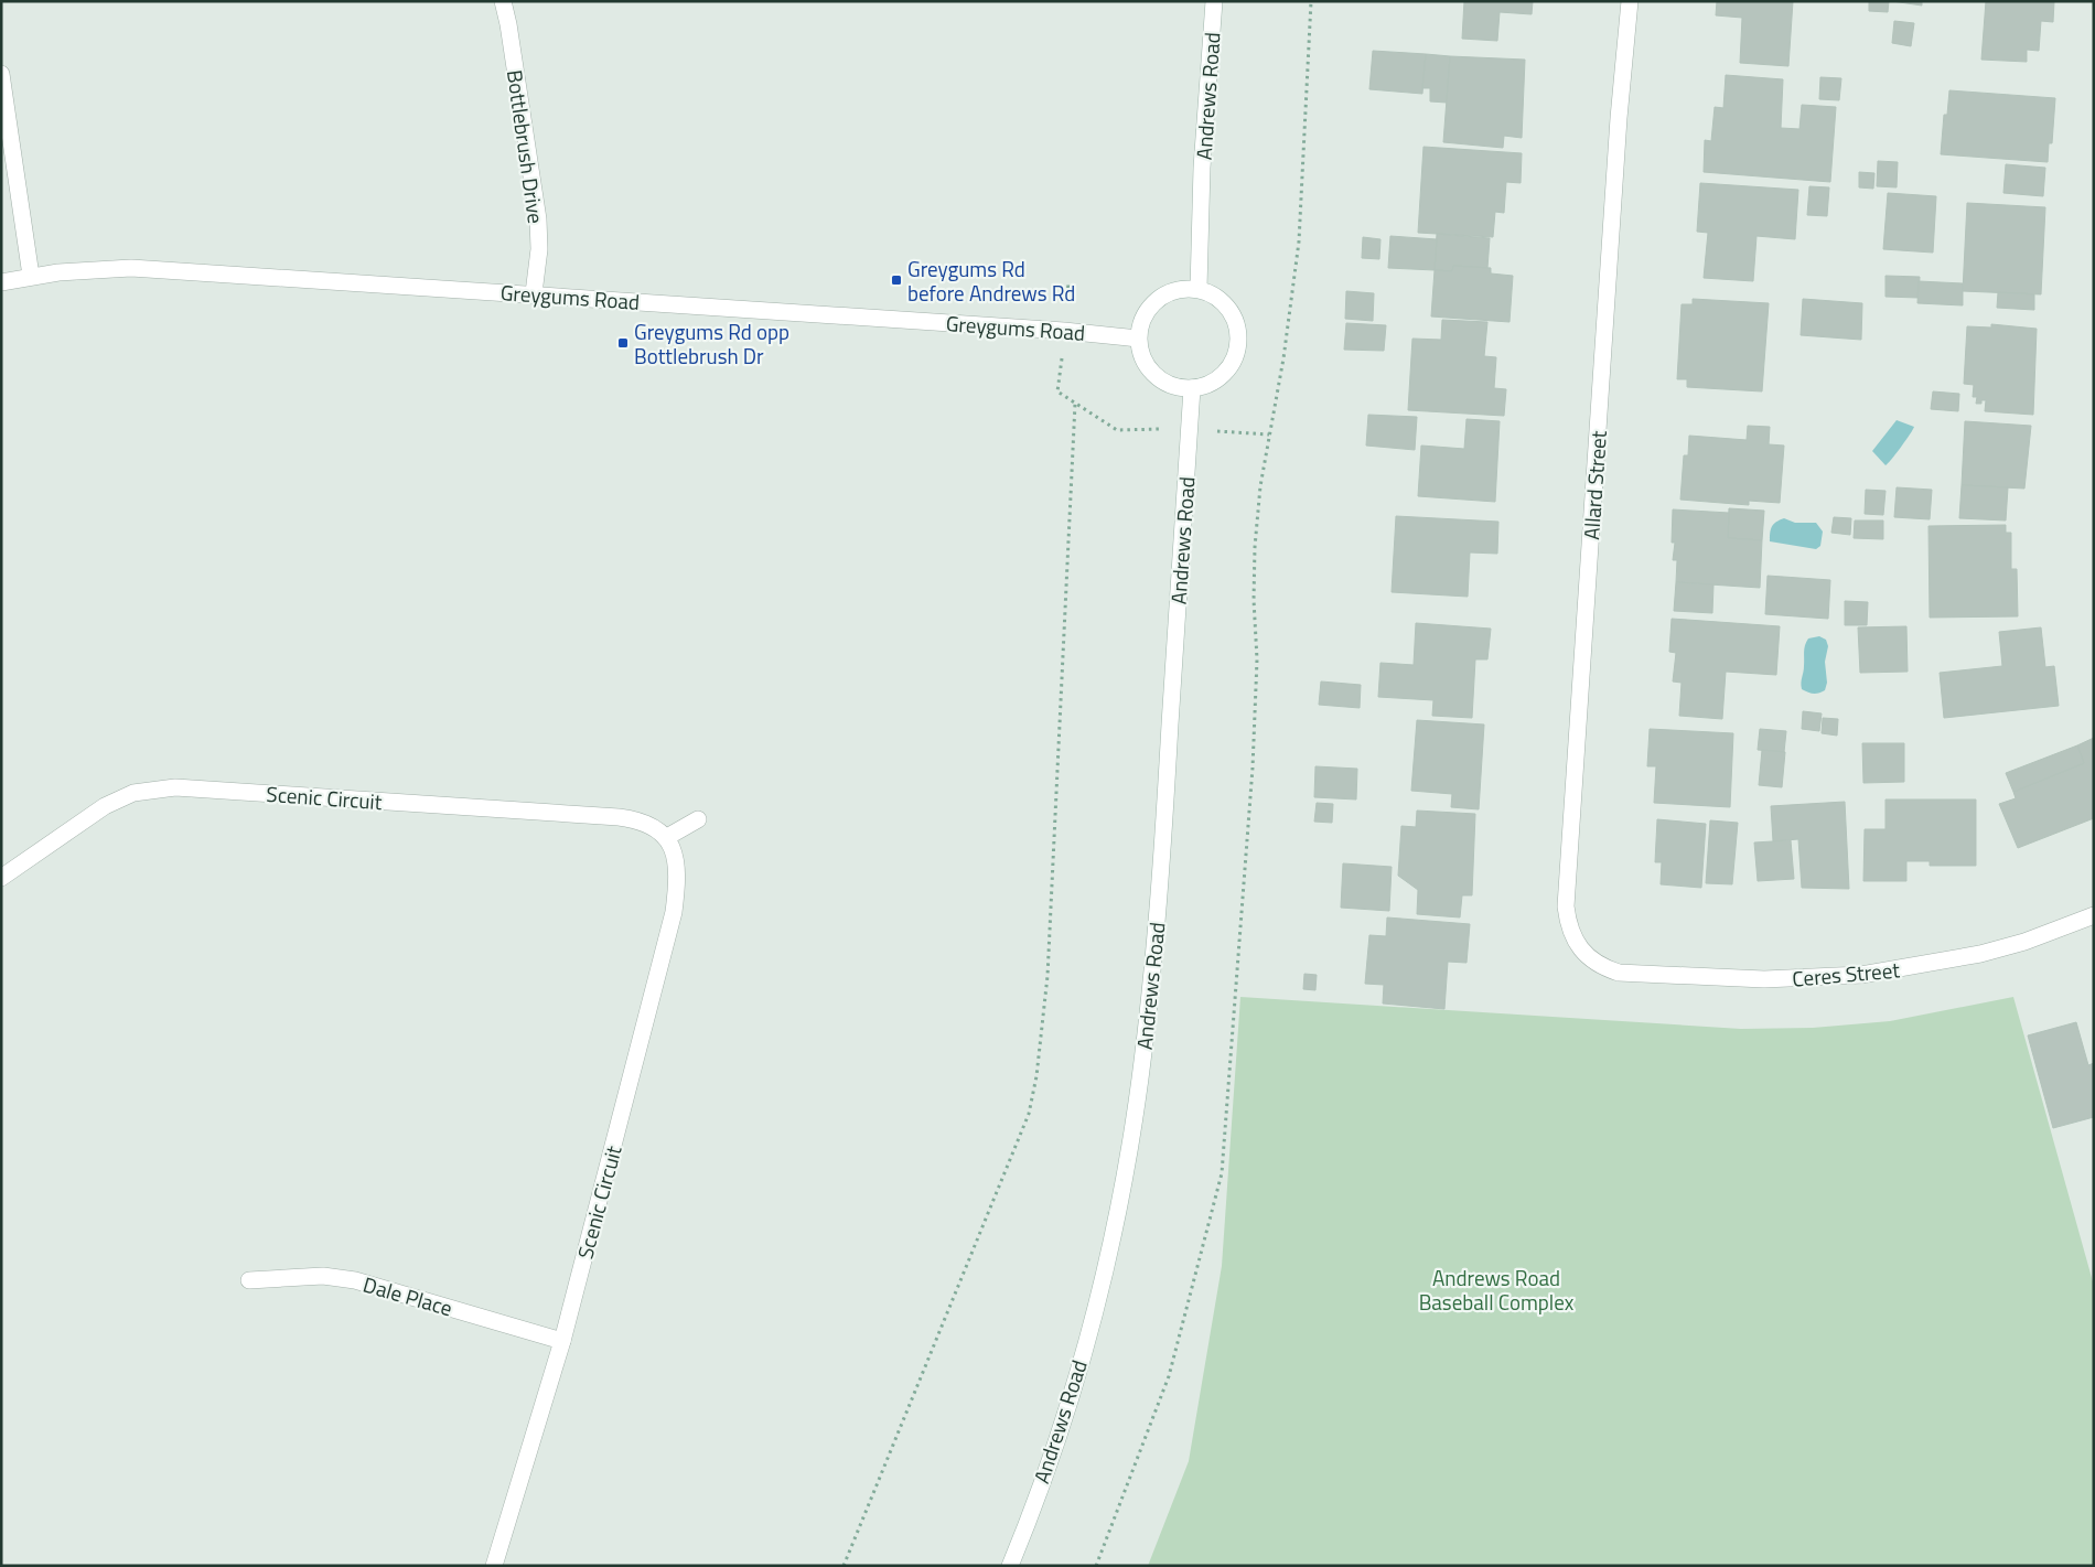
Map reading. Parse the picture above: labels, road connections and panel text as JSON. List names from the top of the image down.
{
  "streets": {
    "street": [
      "Andrews Road",
      "Bottlebrush Drive",
      "Greygums Road",
      "Allard Street",
      "Scenic Circuit",
      "Ceres Street",
      "Dale Place"
    ]
  },
  "crossings": [
    ["Andrews Road", "Greygums Road"],
    ["Bottlebrush Drive", "Greygums Road"],
    ["Allard Street", "Ceres Street"],
    ["Scenic Circuit", "Dale Place"]
  ],
  "parks": ["Andrews Road Baseball Complex"],
  "places": {
    "transit": ["Greygums Rd before Andrews Rd", "Greygums Rd opp Bottlebrush Dr"]
  }
}
